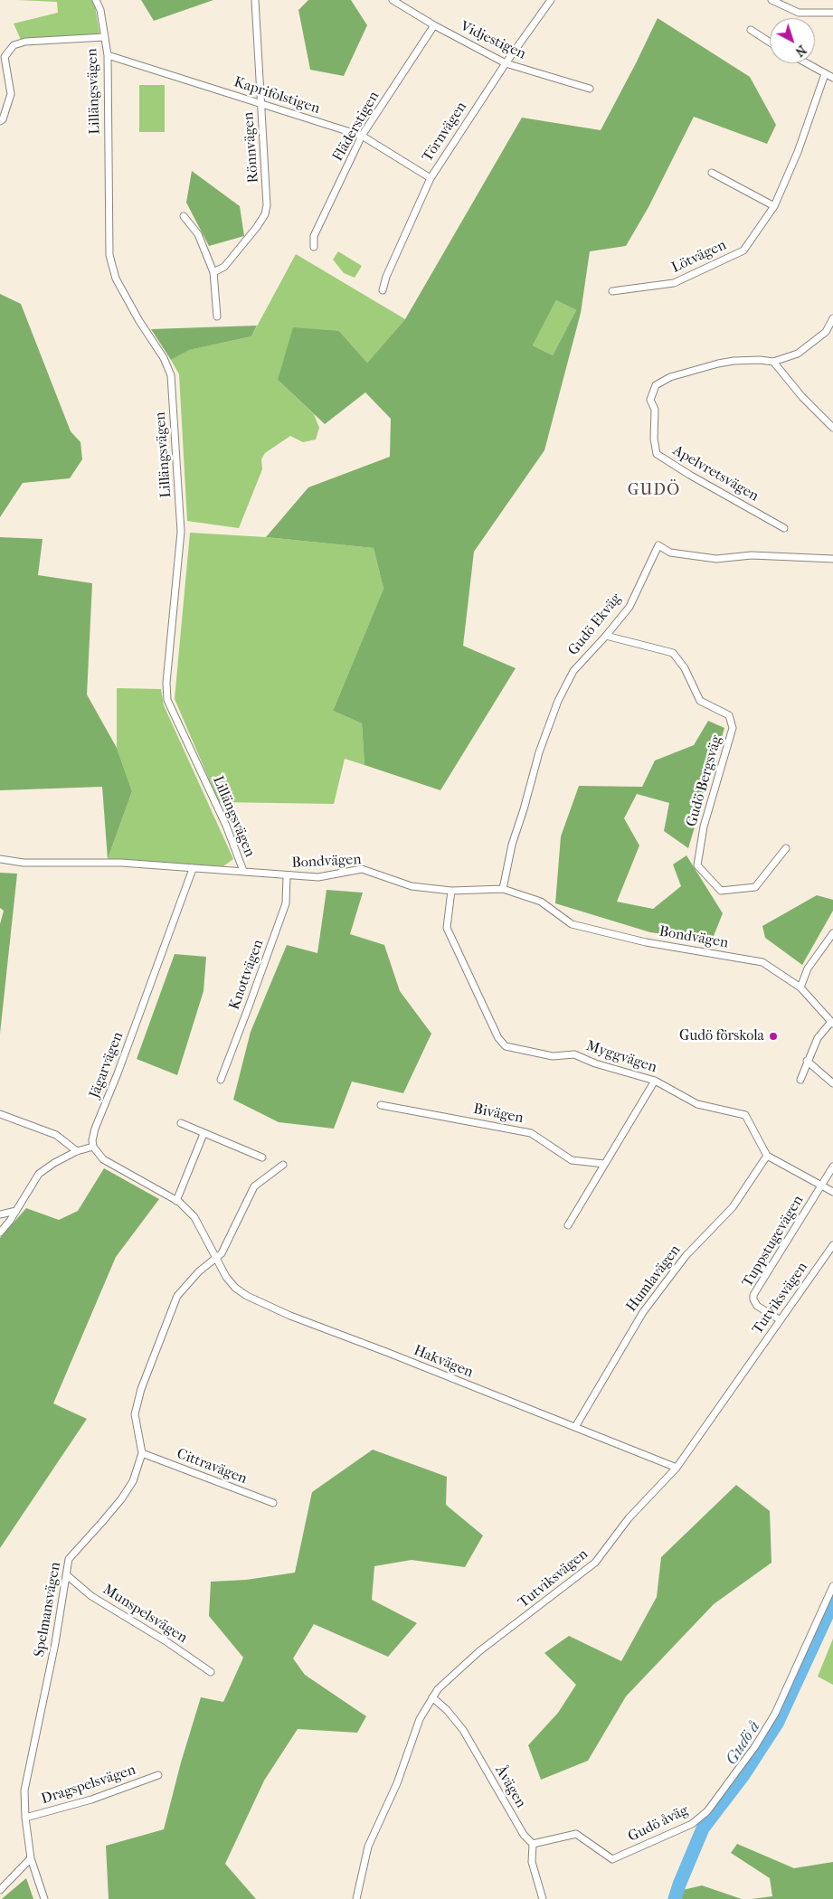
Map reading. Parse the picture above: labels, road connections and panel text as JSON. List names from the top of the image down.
{
  "streets": {
    "street": [
      "Vidjestigen",
      "Lillängsvägen",
      "Kaprifolstigen",
      "Fläderstigen",
      "Törnvägen",
      "Rönnvägen",
      "Lötvägen",
      "Apelvretsvägen",
      "Gudö Ekväg",
      "Gudö Bergsväg",
      "Bondvägen",
      "Knottvägen",
      "Myggvägen",
      "Jägarvägen",
      "Bivägen",
      "Tuppstugevägen",
      "Humlavägen",
      "Tutviksvägen",
      "Hakvägen",
      "Cittravägen",
      "Spelmansvägen",
      "Munspelsvägen",
      "Dragspelsvägen",
      "Åvägen",
      "Gudö åväg"
    ]
  },
  "crossings": [
    ["Vidjestigen", "Fläderstigen"],
    ["Vidjestigen", "Törnvägen"],
    ["Lillängsvägen", "Kaprifolstigen"],
    ["Lillängsvägen", "Bondvägen"],
    ["Kaprifolstigen", "Fläderstigen"],
    ["Kaprifolstigen", "Törnvägen"],
    ["Kaprifolstigen", "Rönnvägen"],
    ["Gudö Ekväg", "Gudö Bergsväg"],
    ["Gudö Ekväg", "Bondvägen"],
    ["Bondvägen", "Knottvägen"],
    ["Bondvägen", "Myggvägen"],
    ["Bondvägen", "Jägarvägen"],
    ["Myggvägen", "Humlavägen"],
    ["Jägarvägen", "Hakvägen"],
    ["Tuppstugevägen", "Tutviksvägen"],
    ["Humlavägen", "Hakvägen"],
    ["Tutviksvägen", "Hakvägen"],
    ["Tutviksvägen", "Åvägen"],
    ["Hakvägen", "Spelmansvägen"],
    ["Cittravägen", "Spelmansvägen"],
    ["Spelmansvägen", "Munspelsvägen"],
    ["Spelmansvägen", "Dragspelsvägen"],
    ["Åvägen", "Gudö åväg"]
  ],
  "districts": ["GUDÖ"],
  "water": ["Gudö å"],
  "places": ["Gudö förskola"],
  "north": "bottom right"
}
